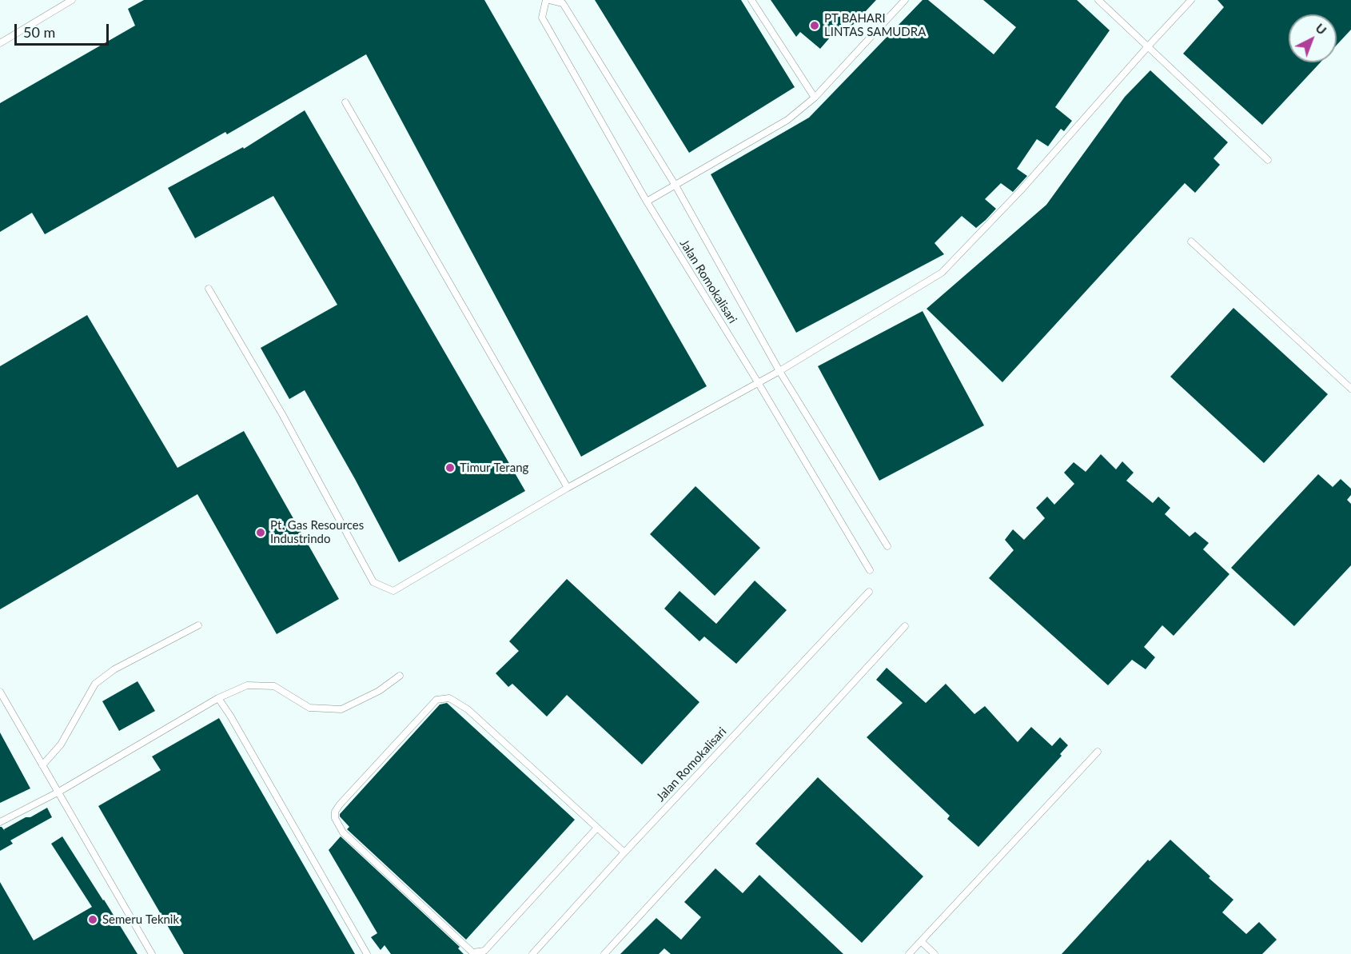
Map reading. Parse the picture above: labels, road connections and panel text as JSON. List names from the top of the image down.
{
  "streets": {
    "lane": ["Jalan Romokalisari"]
  },
  "places": [
    "PT BAHARI LINTAS SAMUDRA",
    "Timur Terang",
    "Pt. Gas Resources Industrindo",
    "Semeru Teknik"
  ],
  "scale_bar": "50 m",
  "north": "top right"
}
